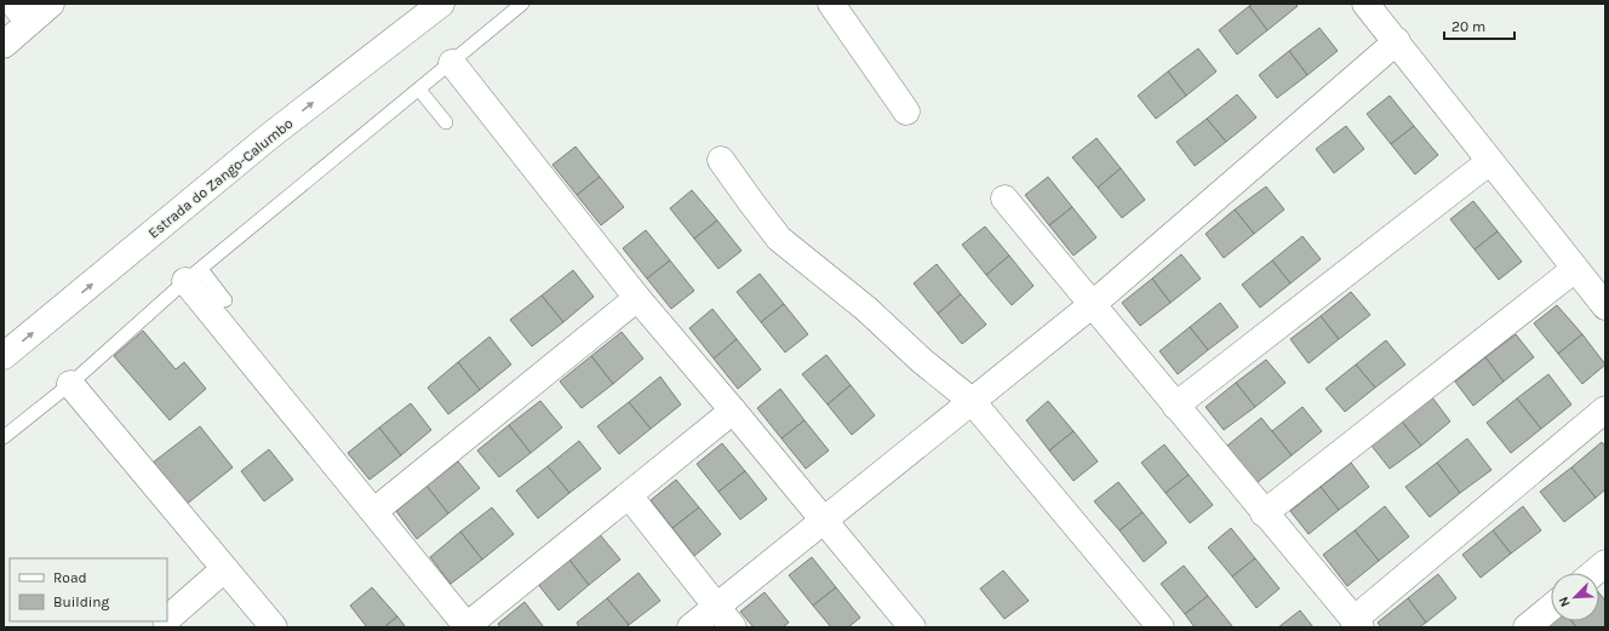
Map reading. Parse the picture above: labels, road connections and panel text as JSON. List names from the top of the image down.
{
  "streets": {
    "street": ["Estrada do Zango-Calumbo"]
  },
  "one_way": ["Estrada do Zango-Calumbo"],
  "legend": ["Road", "Building"],
  "scale_bar": "20 m",
  "north": "bottom left"
}
